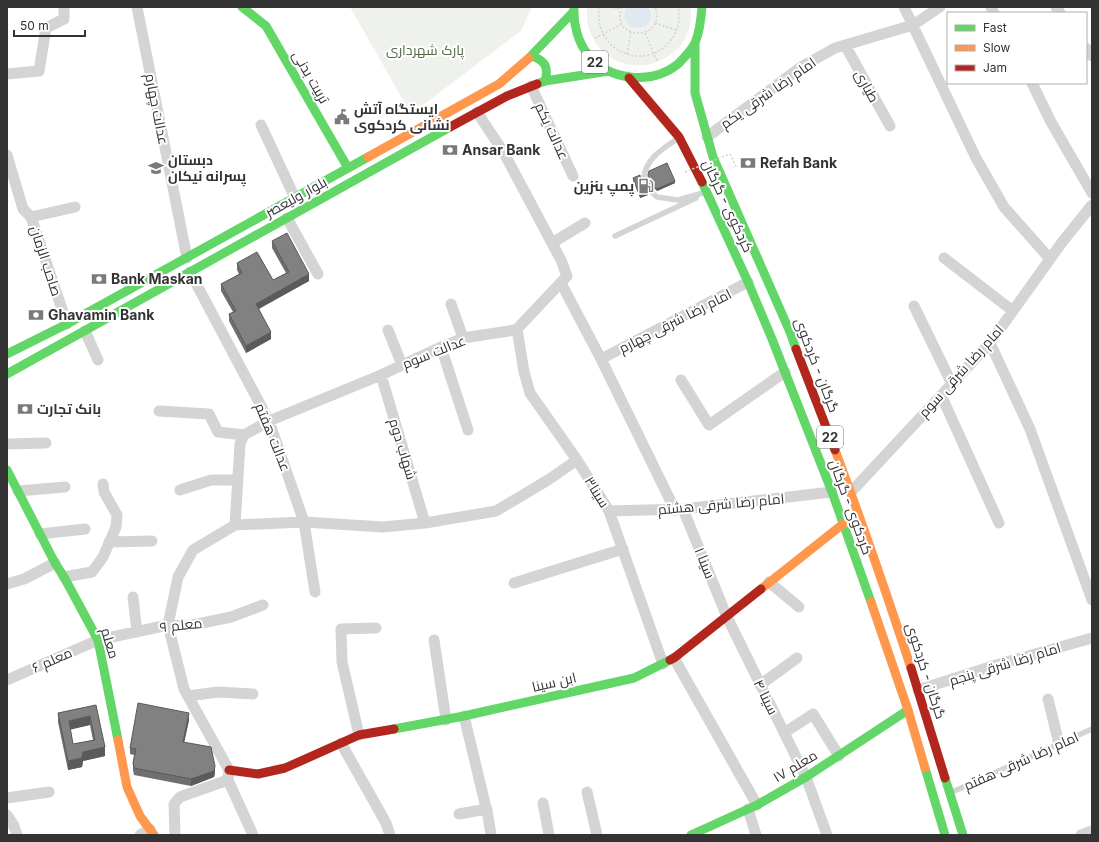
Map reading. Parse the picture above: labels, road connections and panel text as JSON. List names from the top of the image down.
{
  "streets": {
    "main road": [
      "22",
      "تربیت بدنی",
      "بلوار ولیعصر",
      "کردکوی - گرگان",
      "گرگان - کردکوی",
      "معلم",
      "ابن سینا",
      "معلم ۱۷"
    ],
    "street": [
      "طیاری",
      "امام رضا شرقی یکم",
      "عدالت چهارم",
      "عدالت یکم",
      "صاحب الزمان",
      "امام رضا شرقی چهارم",
      "عدالت سوم",
      "امام رضا شرقی سوم",
      "عدالت هفتم",
      "شهاب دوم",
      "سینا۳",
      "امام رضا شرقی هشتم",
      "سینا ۱",
      "معلم ۹",
      "معلم ۶",
      "امام رضا شرقی پنجم",
      "سینا ۴"
    ],
    "lane": ["امام رضا شرقی هفتم"]
  },
  "crossings": [
    ["22", "بلوار ولیعصر"],
    ["22", "کردکوی - گرگان"],
    ["22", "گرگان - کردکوی"],
    ["تربیت بدنی", "بلوار ولیعصر"],
    ["طیاری", "امام رضا شرقی یکم"],
    ["امام رضا شرقی یکم", "گرگان - کردکوی"],
    ["عدالت چهارم", "بلوار ولیعصر"],
    ["عدالت یکم", "بلوار ولیعصر"],
    ["بلوار ولیعصر", "صاحب الزمان"],
    ["بلوار ولیعصر", "عدالت هفتم"],
    ["کردکوی - گرگان", "امام رضا شرقی چهارم"],
    ["کردکوی - گرگان", "امام رضا شرقی هشتم"],
    ["کردکوی - گرگان", "ابن سینا"],
    ["کردکوی - گرگان", "معلم ۱۷"],
    ["امام رضا شرقی چهارم", "سینا ۱"],
    ["عدالت سوم", "عدالت هفتم"],
    ["عدالت سوم", "شهاب دوم"],
    ["عدالت سوم", "سینا۳"],
    ["گرگان - کردکوی", "امام رضا شرقی سوم"],
    ["گرگان - کردکوی", "امام رضا شرقی پنجم"],
    ["گرگان - کردکوی", "امام رضا شرقی هفتم"],
    ["سینا۳", "امام رضا شرقی هشتم"],
    ["سینا۳", "ابن سینا"],
    ["امام رضا شرقی هشتم", "سینا ۱"],
    ["سینا ۱", "ابن سینا"],
    ["سینا ۱", "سینا ۴"],
    ["معلم ۹", "معلم"],
    ["معلم ۹", "معلم ۶"],
    ["معلم", "معلم ۶"],
    ["ابن سینا", "سینا ۴"],
    ["سینا ۴", "معلم ۱۷"]
  ],
  "parks": ["پارک شهرداری"],
  "places": {
    "public building": ["ایستگاه آتش نشانی کردکوی"],
    "bank": [
      "Ansar Bank",
      "Refah Bank",
      "Bank Maskan",
      "Ghavamin Bank",
      "بانک تجارت"
    ],
    "school or university": ["دبستان پسرانه نیکان"],
    "fuel station": ["پمپ بنزین"]
  },
  "legend": ["Fast", "Slow", "Jam"],
  "scale_bar": "50 m"
}
